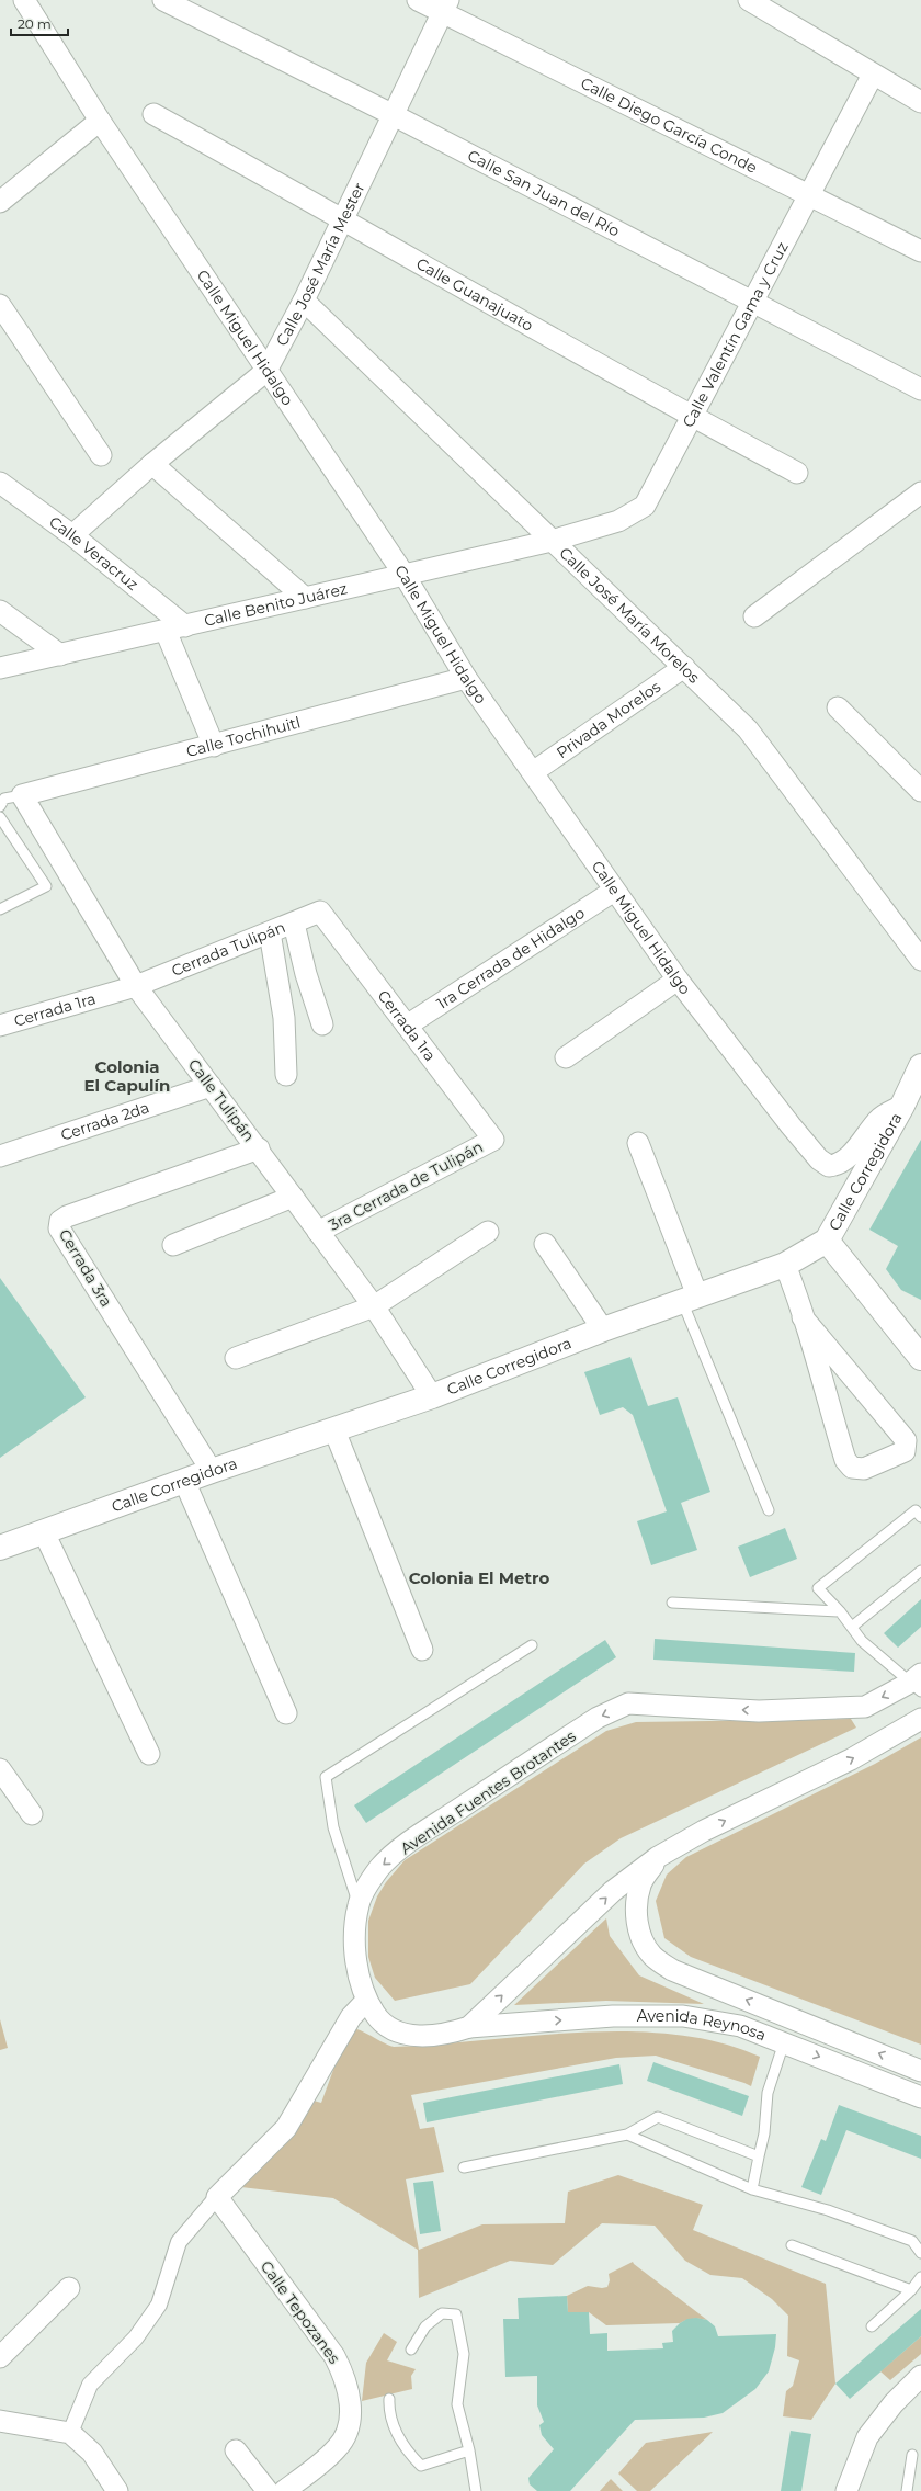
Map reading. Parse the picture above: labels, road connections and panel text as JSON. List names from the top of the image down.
{
  "streets": {
    "street": [
      "Calle Diego García Conde",
      "Calle San Juan del Río",
      "Calle José María Mester",
      "Calle Guanajuato",
      "Calle Valentín Gama y Cruz",
      "Calle Miguel Hidalgo",
      "Calle Veracruz",
      "Calle Benito Juárez",
      "Calle José María Morelos",
      "Privada Morelos",
      "Calle Tochihuitl",
      "Cerrada Tulipán",
      "1ra Cerrada de Hidalgo",
      "Cerrada 1ra",
      "Calle Tulipán",
      "Cerrada 2da",
      "Calle Corregidora",
      "3ra Cerrada de Tulipán",
      "Cerrada 3ra",
      "Avenida Fuentes Brotantes",
      "Avenida Reynosa",
      "Calle Tepozanes"
    ]
  },
  "crossings": [
    ["Calle Diego García Conde", "Calle José María Mester"],
    ["Calle Diego García Conde", "Calle Valentín Gama y Cruz"],
    ["Calle San Juan del Río", "Calle José María Mester"],
    ["Calle San Juan del Río", "Calle Valentín Gama y Cruz"],
    ["Calle José María Mester", "Calle Guanajuato"],
    ["Calle José María Mester", "Calle Miguel Hidalgo"],
    ["Calle José María Mester", "Calle Veracruz"],
    ["Calle José María Mester", "Calle José María Morelos"],
    ["Calle Guanajuato", "Calle Valentín Gama y Cruz"],
    ["Calle Valentín Gama y Cruz", "Calle Benito Juárez"],
    ["Calle Valentín Gama y Cruz", "Calle José María Morelos"],
    ["Calle Miguel Hidalgo", "Calle Benito Juárez"],
    ["Calle Miguel Hidalgo", "Privada Morelos"],
    ["Calle Miguel Hidalgo", "Calle Tochihuitl"],
    ["Calle Miguel Hidalgo", "1ra Cerrada de Hidalgo"],
    ["Calle Miguel Hidalgo", "Calle Corregidora"],
    ["Calle Veracruz", "Calle Benito Juárez"],
    ["Calle Benito Juárez", "Calle José María Morelos"],
    ["Calle José María Morelos", "Privada Morelos"],
    ["Calle Tochihuitl", "Calle Tulipán"],
    ["Cerrada Tulipán", "Cerrada 1ra"],
    ["Cerrada Tulipán", "Calle Tulipán"],
    ["1ra Cerrada de Hidalgo", "Cerrada 1ra"],
    ["Cerrada 1ra", "Calle Tulipán"],
    ["Cerrada 1ra", "3ra Cerrada de Tulipán"],
    ["Calle Tulipán", "Cerrada 2da"],
    ["Calle Tulipán", "Calle Corregidora"],
    ["Calle Tulipán", "3ra Cerrada de Tulipán"],
    ["Calle Tulipán", "Cerrada 3ra"],
    ["Calle Corregidora", "Cerrada 3ra"],
    ["Avenida Fuentes Brotantes", "Avenida Reynosa"]
  ],
  "districts": ["Colonia El Capulín", "Colonia El Metro"],
  "scale_bar": "20 m"
}
